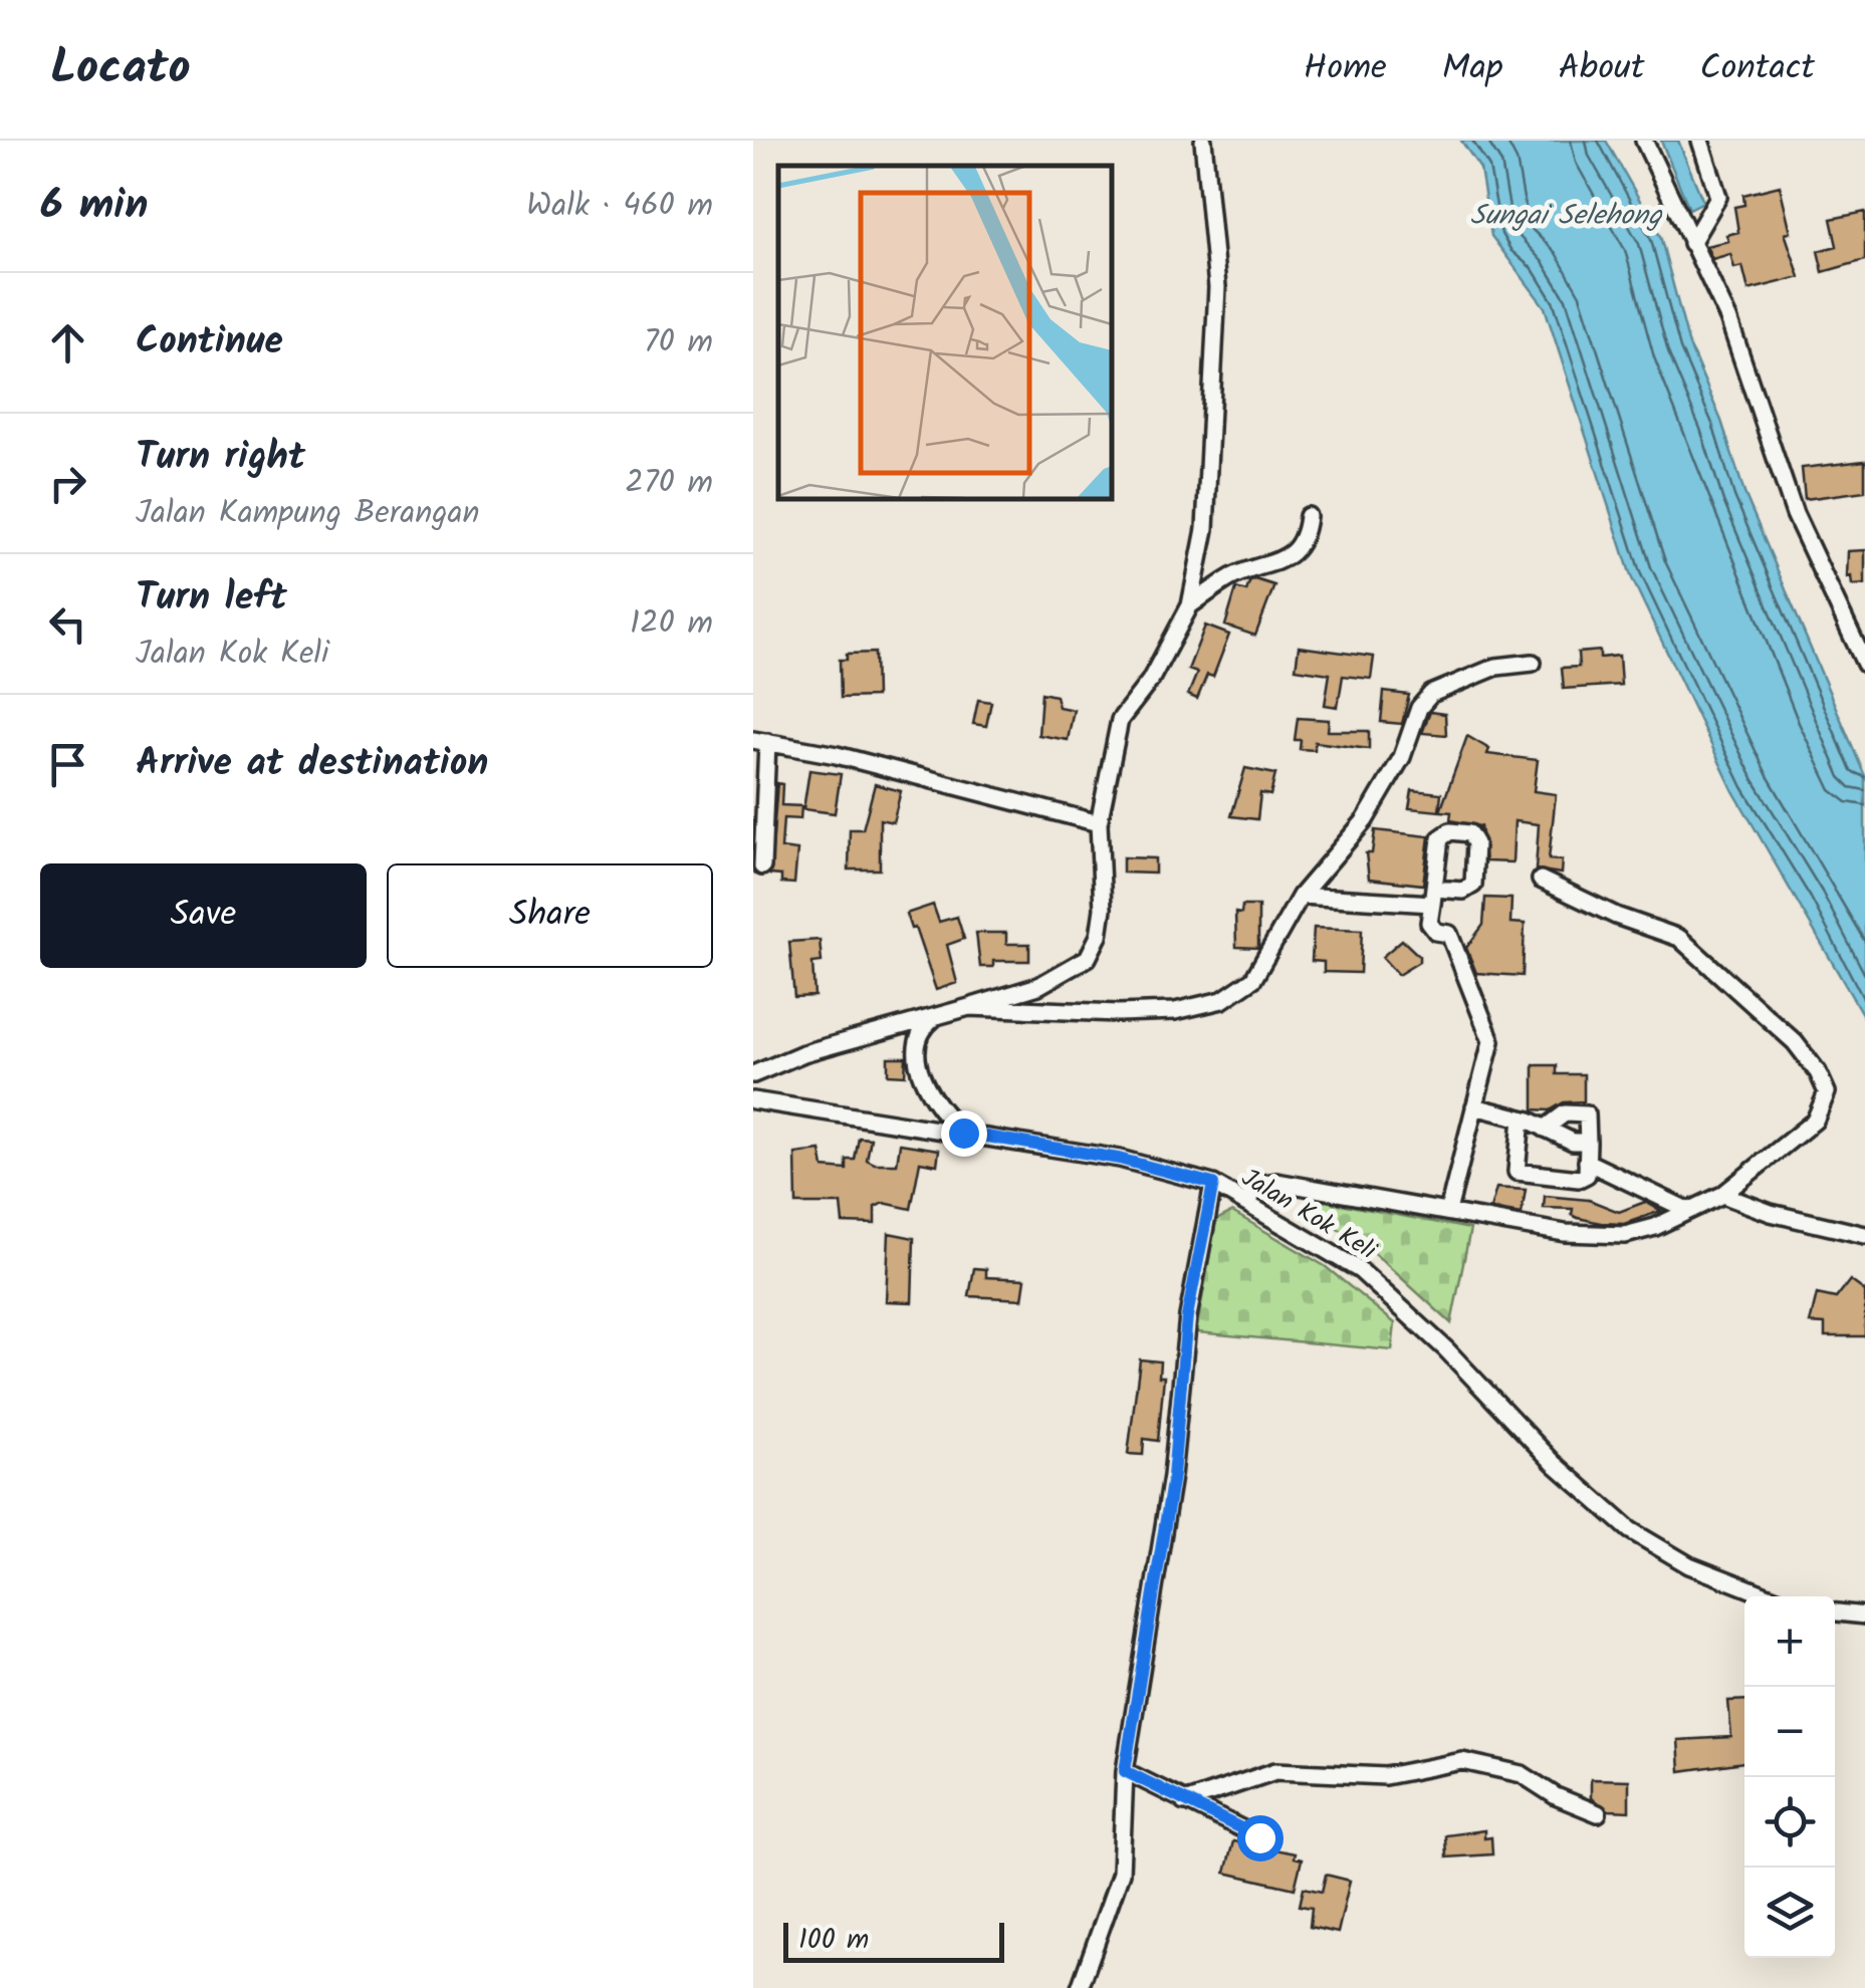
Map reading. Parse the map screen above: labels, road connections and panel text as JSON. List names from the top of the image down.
{
  "streets": {
    "street": ["Jalan Kok Keli"]
  },
  "water": ["Sungai Selehong"],
  "scale_bar": "100 m",
  "page": {
    "header": "Locato",
    "nav": [
      "Home",
      "Map",
      "About",
      "Contact"
    ],
    "heading": ["6 min", "Walk · 460 m"],
    "list": [
      ["Continue", "70 m"],
      ["Turn right", "Jalan Kampung Berangan", "270 m"],
      ["Turn left", "Jalan Kok Keli", "120 m"],
      "Arrive at destination"
    ],
    "buttons": ["Save", "Share"],
    "map_buttons": ["+", "−"],
    "scale": "100 m"
  }
}
